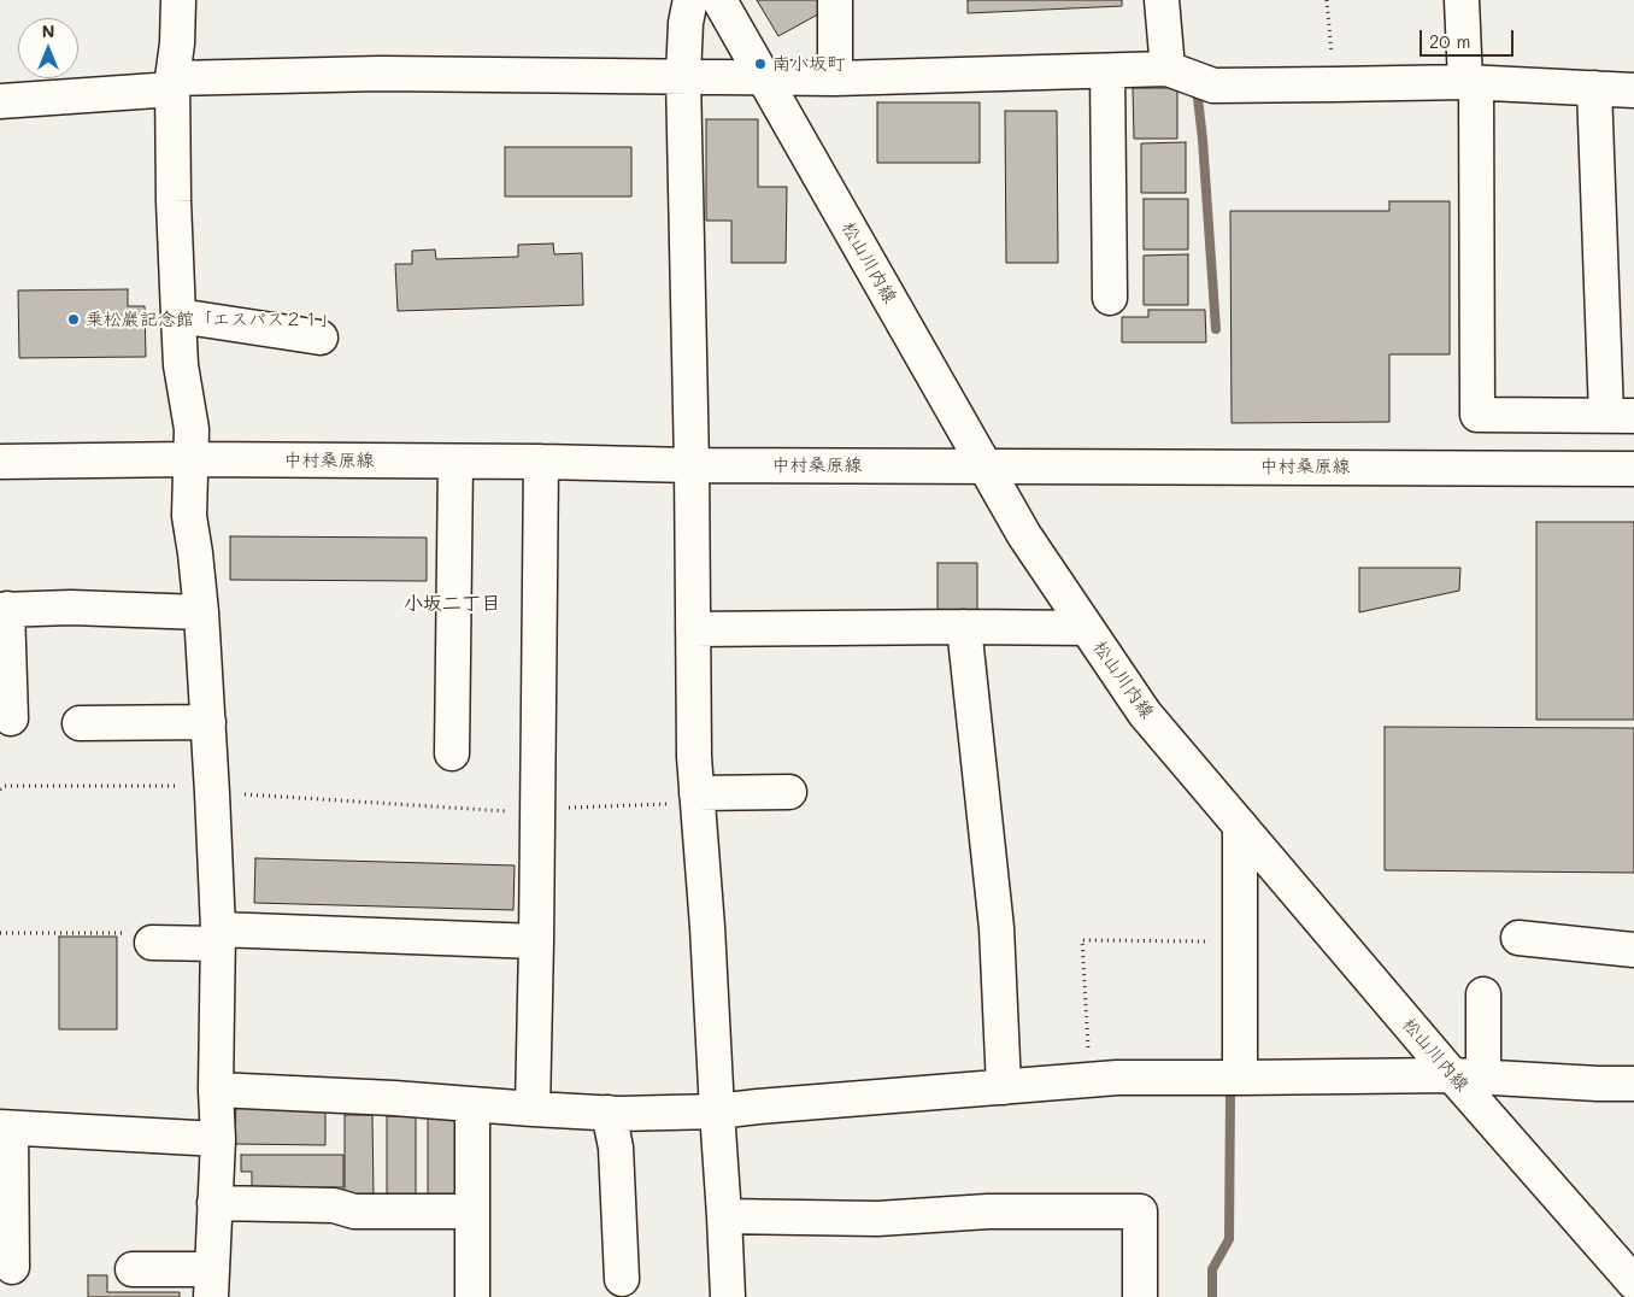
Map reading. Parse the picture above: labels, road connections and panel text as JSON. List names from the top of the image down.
{
  "streets": {
    "street": ["松山川内線", "中村桑原線"]
  },
  "crossings": [
    ["松山川内線", "中村桑原線"]
  ],
  "districts": ["小坂二丁目"],
  "places": ["南小坂町", "乗松巖記念館「エスパス２１」"],
  "scale_bar": "20 m",
  "north": "top"
}
